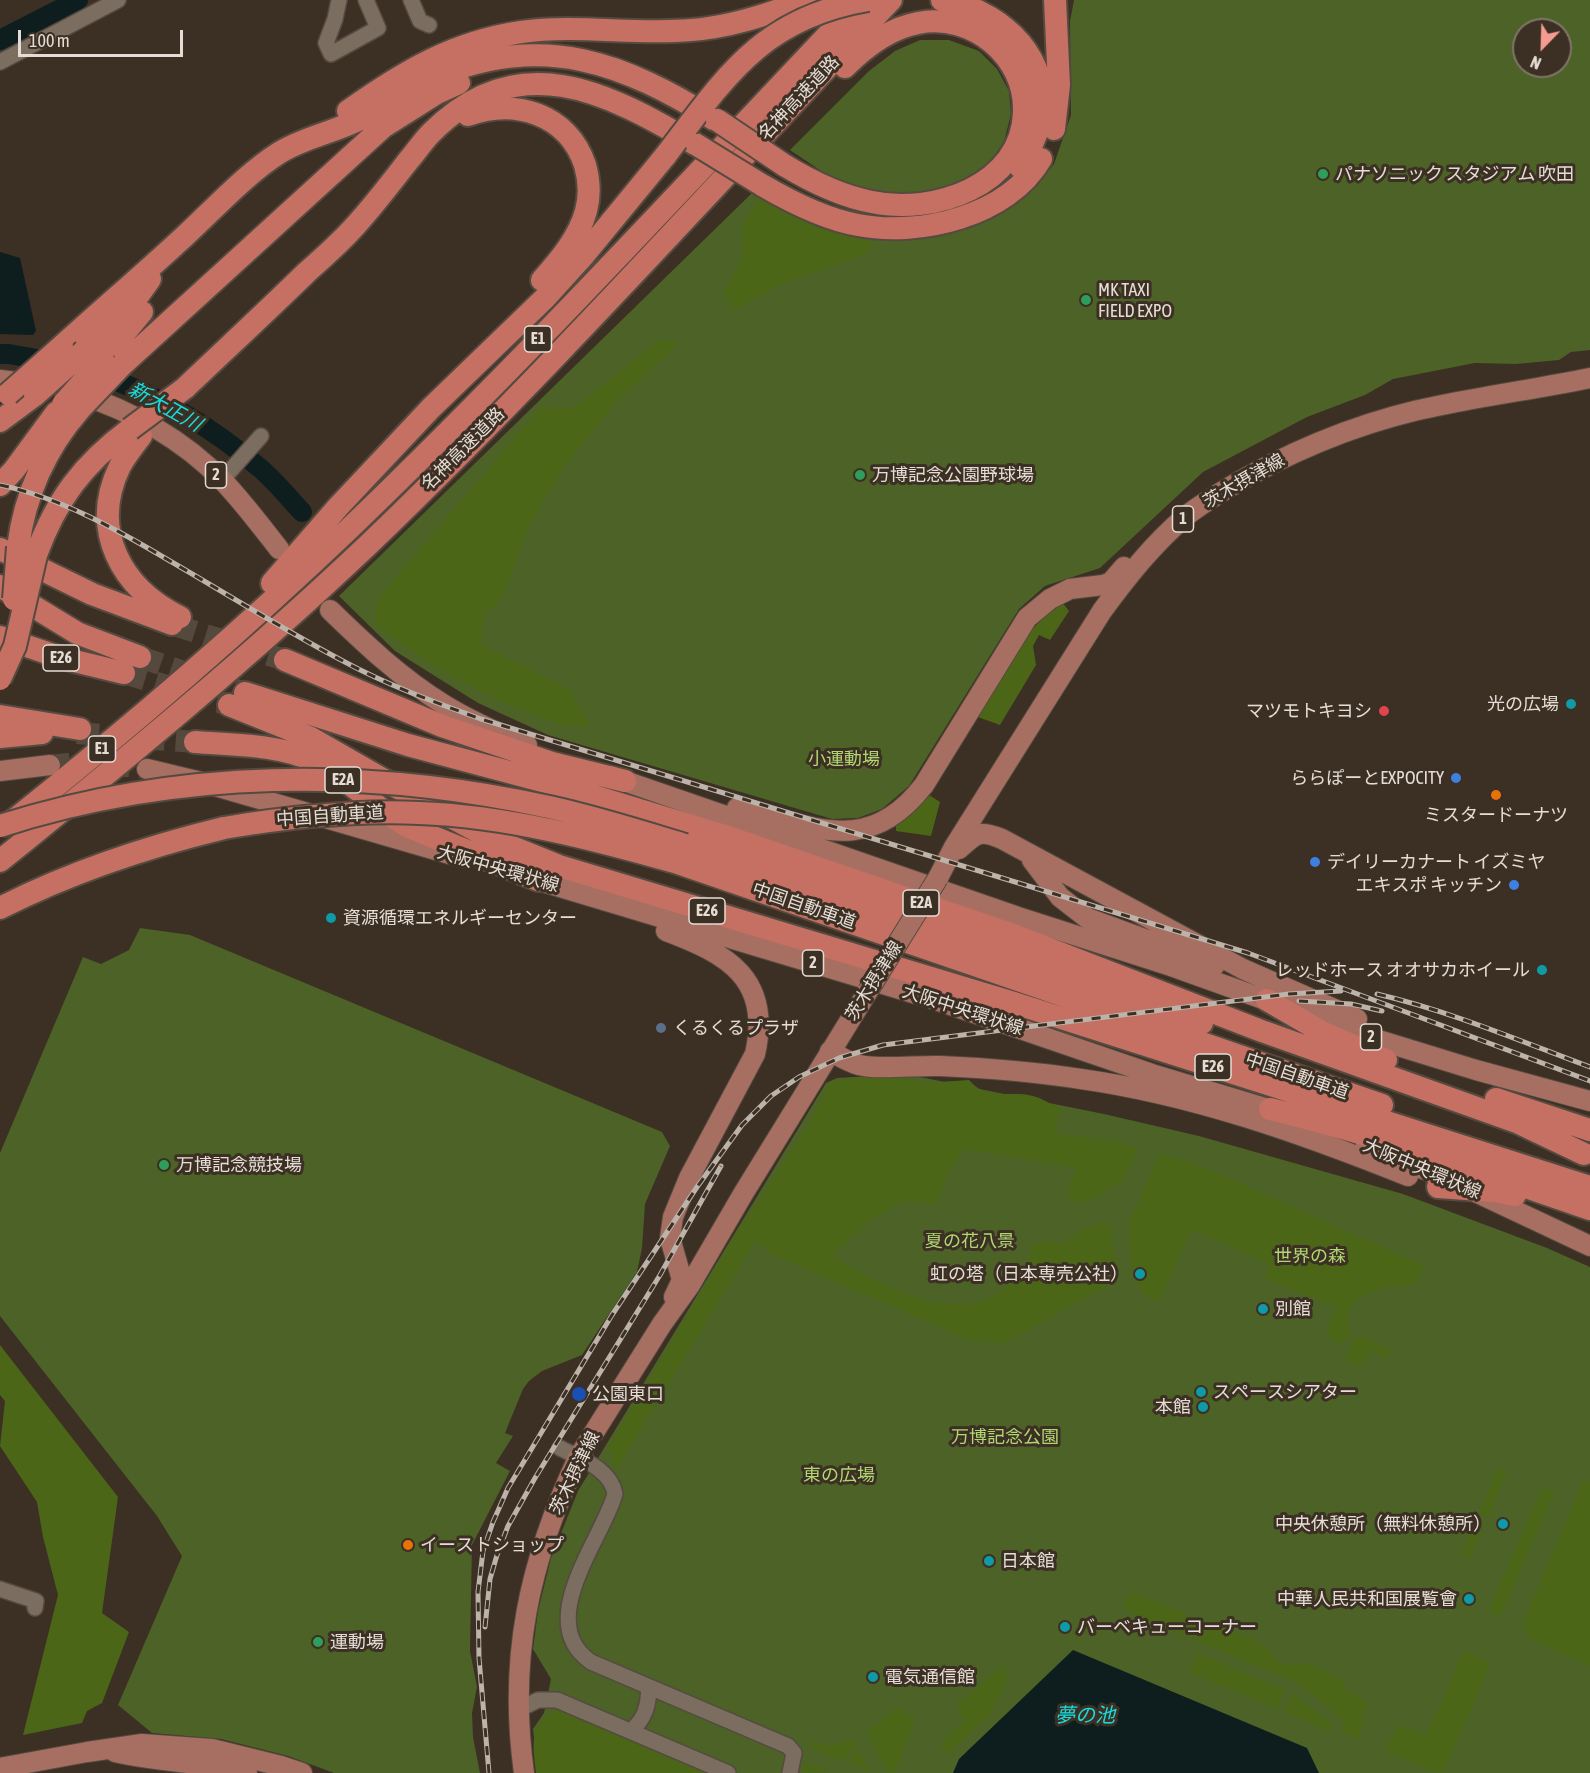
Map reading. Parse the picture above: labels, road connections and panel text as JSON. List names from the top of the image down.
{
  "streets": {
    "highway": [
      "名神高速道路",
      "E1",
      "E26",
      "E2A",
      "中国自動車道"
    ],
    "main road": [
      "2",
      "茨木摂津線",
      "1",
      "大阪中央環状線"
    ]
  },
  "crossings": [
    ["E26", "E2A"],
    ["E2A", "中国自動車道"]
  ],
  "water": ["新大正川", "夢の池"],
  "parks": [
    "小運動場",
    "夏の花八景",
    "世界の森",
    "万博記念公園",
    "東の広場"
  ],
  "places": [
    "パナソニック スタジアム 吹田",
    "MK TAXI FIELD EXPO",
    "万博記念公園野球場",
    "光の広場",
    "マツモトキヨシ",
    "ららぽーとEXPOCITY",
    "ミスタードーナツ",
    "デイリーカナート イズミヤ",
    "エキスポ キッチン",
    "資源循環エネルギーセンター",
    "レッドホース オオサカホイール",
    "くるくるプラザ",
    "万博記念競技場",
    "虹の塔（日本専売公社）",
    "別館",
    "スペースシアター",
    "公園東口",
    "本館",
    "中央休憩所（無料休憩所）",
    "イーストショップ",
    "日本館",
    "中華人民共和国展覧會",
    "バーベキューコーナー",
    "運動場",
    "電気通信館"
  ],
  "scale_bar": "100 m",
  "north": "bottom left"
}
